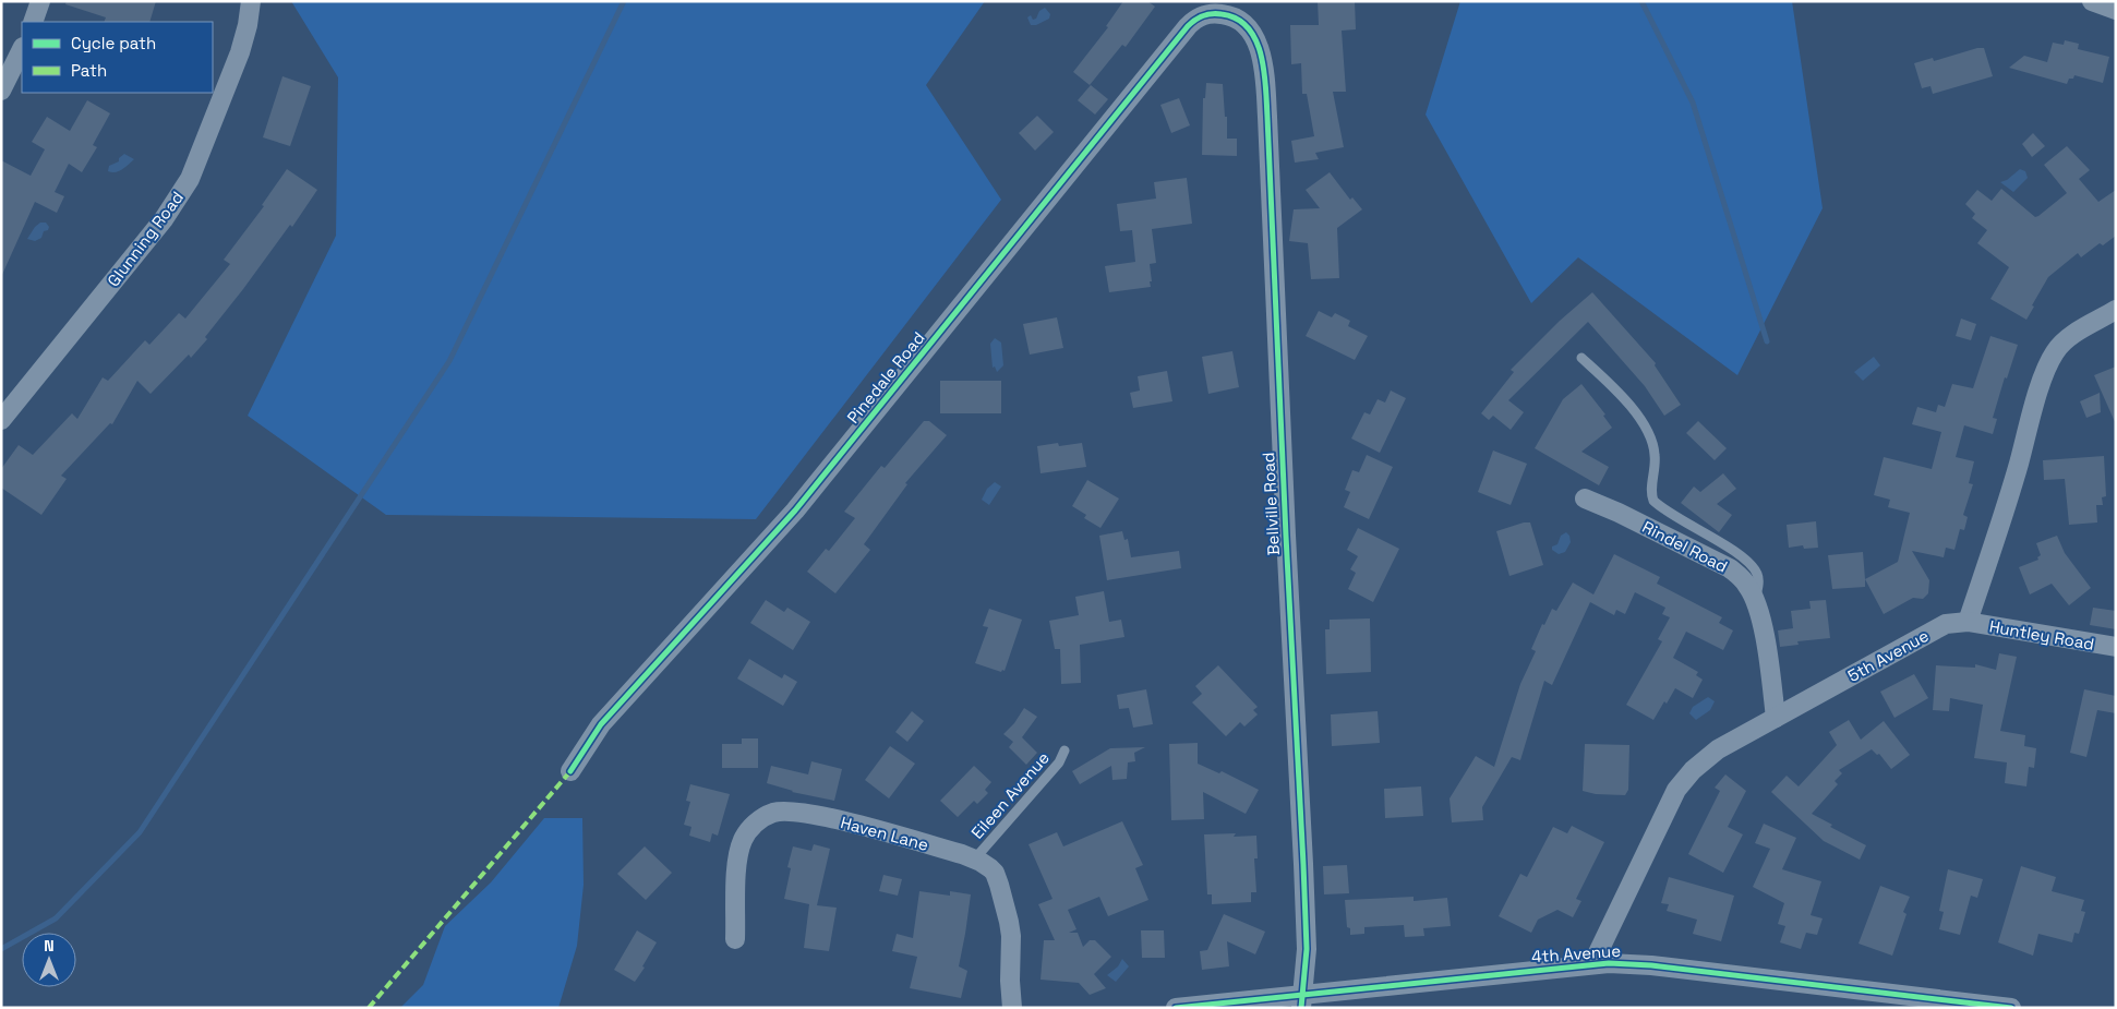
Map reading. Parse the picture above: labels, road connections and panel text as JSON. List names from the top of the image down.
{
  "streets": {
    "street": [
      "Glunning Road",
      "Pinedale Road",
      "Bellville Road",
      "Rindel Road",
      "Huntley Road",
      "5th Avenue",
      "Haven Lane",
      "4th Avenue"
    ],
    "lane": ["Eileen Avenue"]
  },
  "crossings": [
    ["Pinedale Road", "Bellville Road"],
    ["Bellville Road", "4th Avenue"],
    ["Rindel Road", "5th Avenue"],
    ["Huntley Road", "5th Avenue"],
    ["5th Avenue", "4th Avenue"],
    ["Eileen Avenue", "Haven Lane"]
  ],
  "legend": ["Cycle path", "Path"],
  "north": "top"
}
